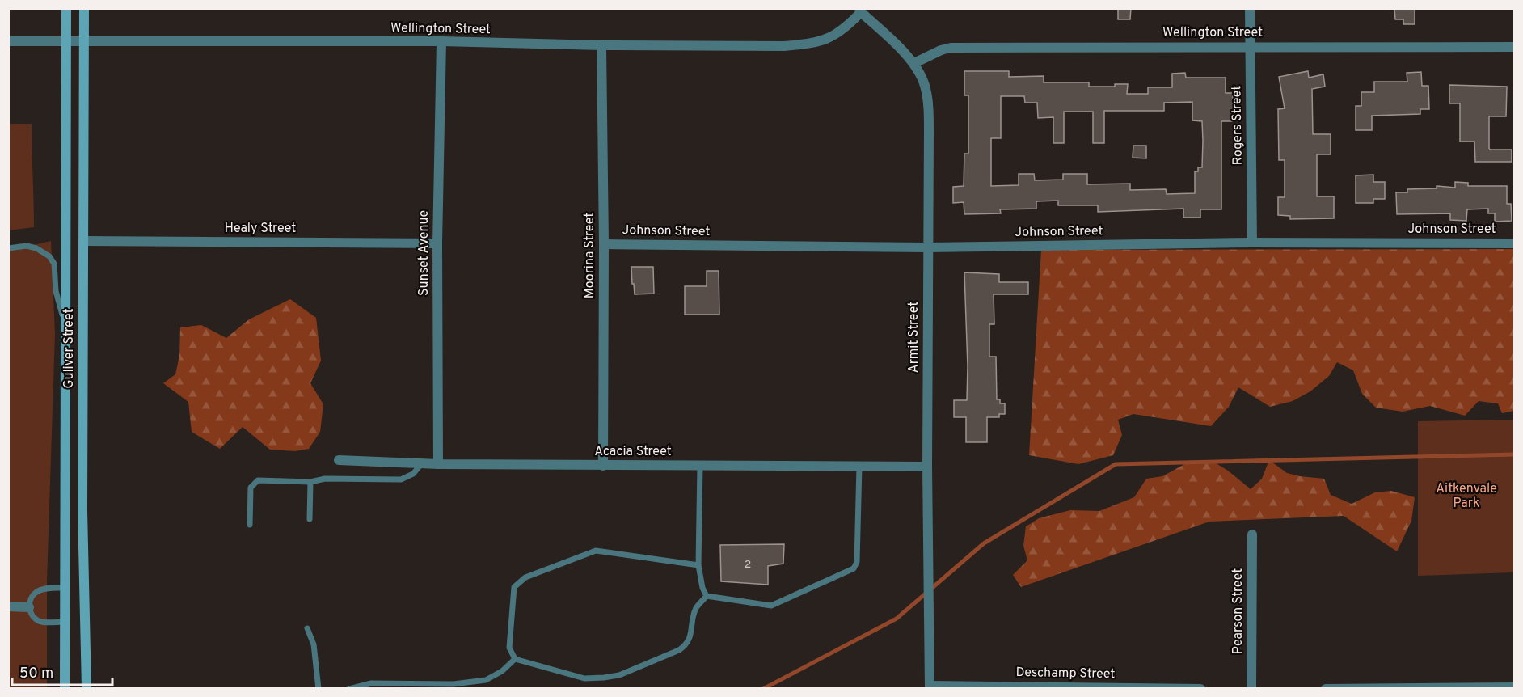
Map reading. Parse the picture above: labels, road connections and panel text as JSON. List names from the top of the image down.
{
  "streets": {
    "main road": ["Guliver Street"],
    "street": [
      "Wellington Street",
      "Rogers Street",
      "Healy Street",
      "Johnson Street",
      "Sunset Avenue",
      "Moorina Street",
      "Armit Street",
      "Acacia Street",
      "Pearson Street",
      "Deschamp Street"
    ]
  },
  "crossings": [
    ["Wellington Street", "Rogers Street"],
    ["Wellington Street", "Sunset Avenue"],
    ["Wellington Street", "Moorina Street"],
    ["Wellington Street", "Armit Street"],
    ["Wellington Street", "Guliver Street"],
    ["Rogers Street", "Johnson Street"],
    ["Healy Street", "Sunset Avenue"],
    ["Healy Street", "Guliver Street"],
    ["Johnson Street", "Moorina Street"],
    ["Johnson Street", "Armit Street"],
    ["Sunset Avenue", "Acacia Street"],
    ["Moorina Street", "Acacia Street"],
    ["Armit Street", "Acacia Street"],
    ["Armit Street", "Deschamp Street"]
  ],
  "parks": ["Aitkenvale Park"],
  "house_numbers": ["2"],
  "scale_bar": "50 m"
}
